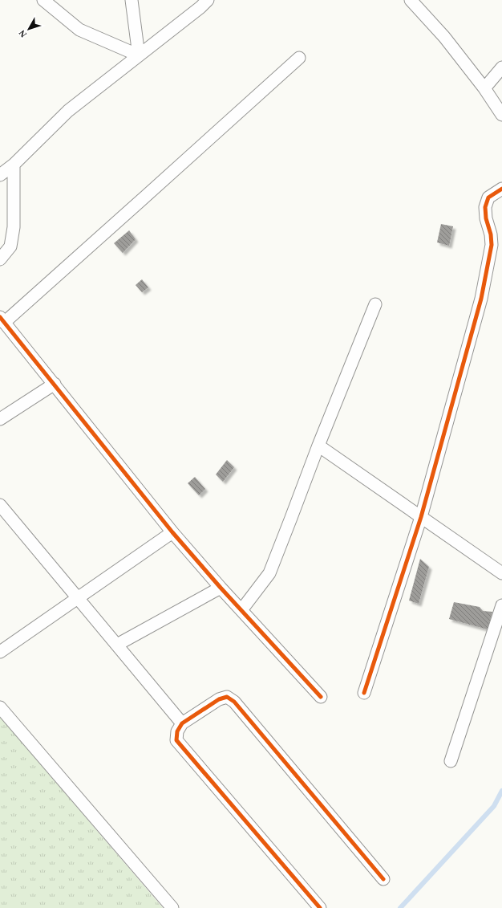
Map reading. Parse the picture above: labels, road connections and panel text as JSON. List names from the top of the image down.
{
  "north": "bottom left"
}
